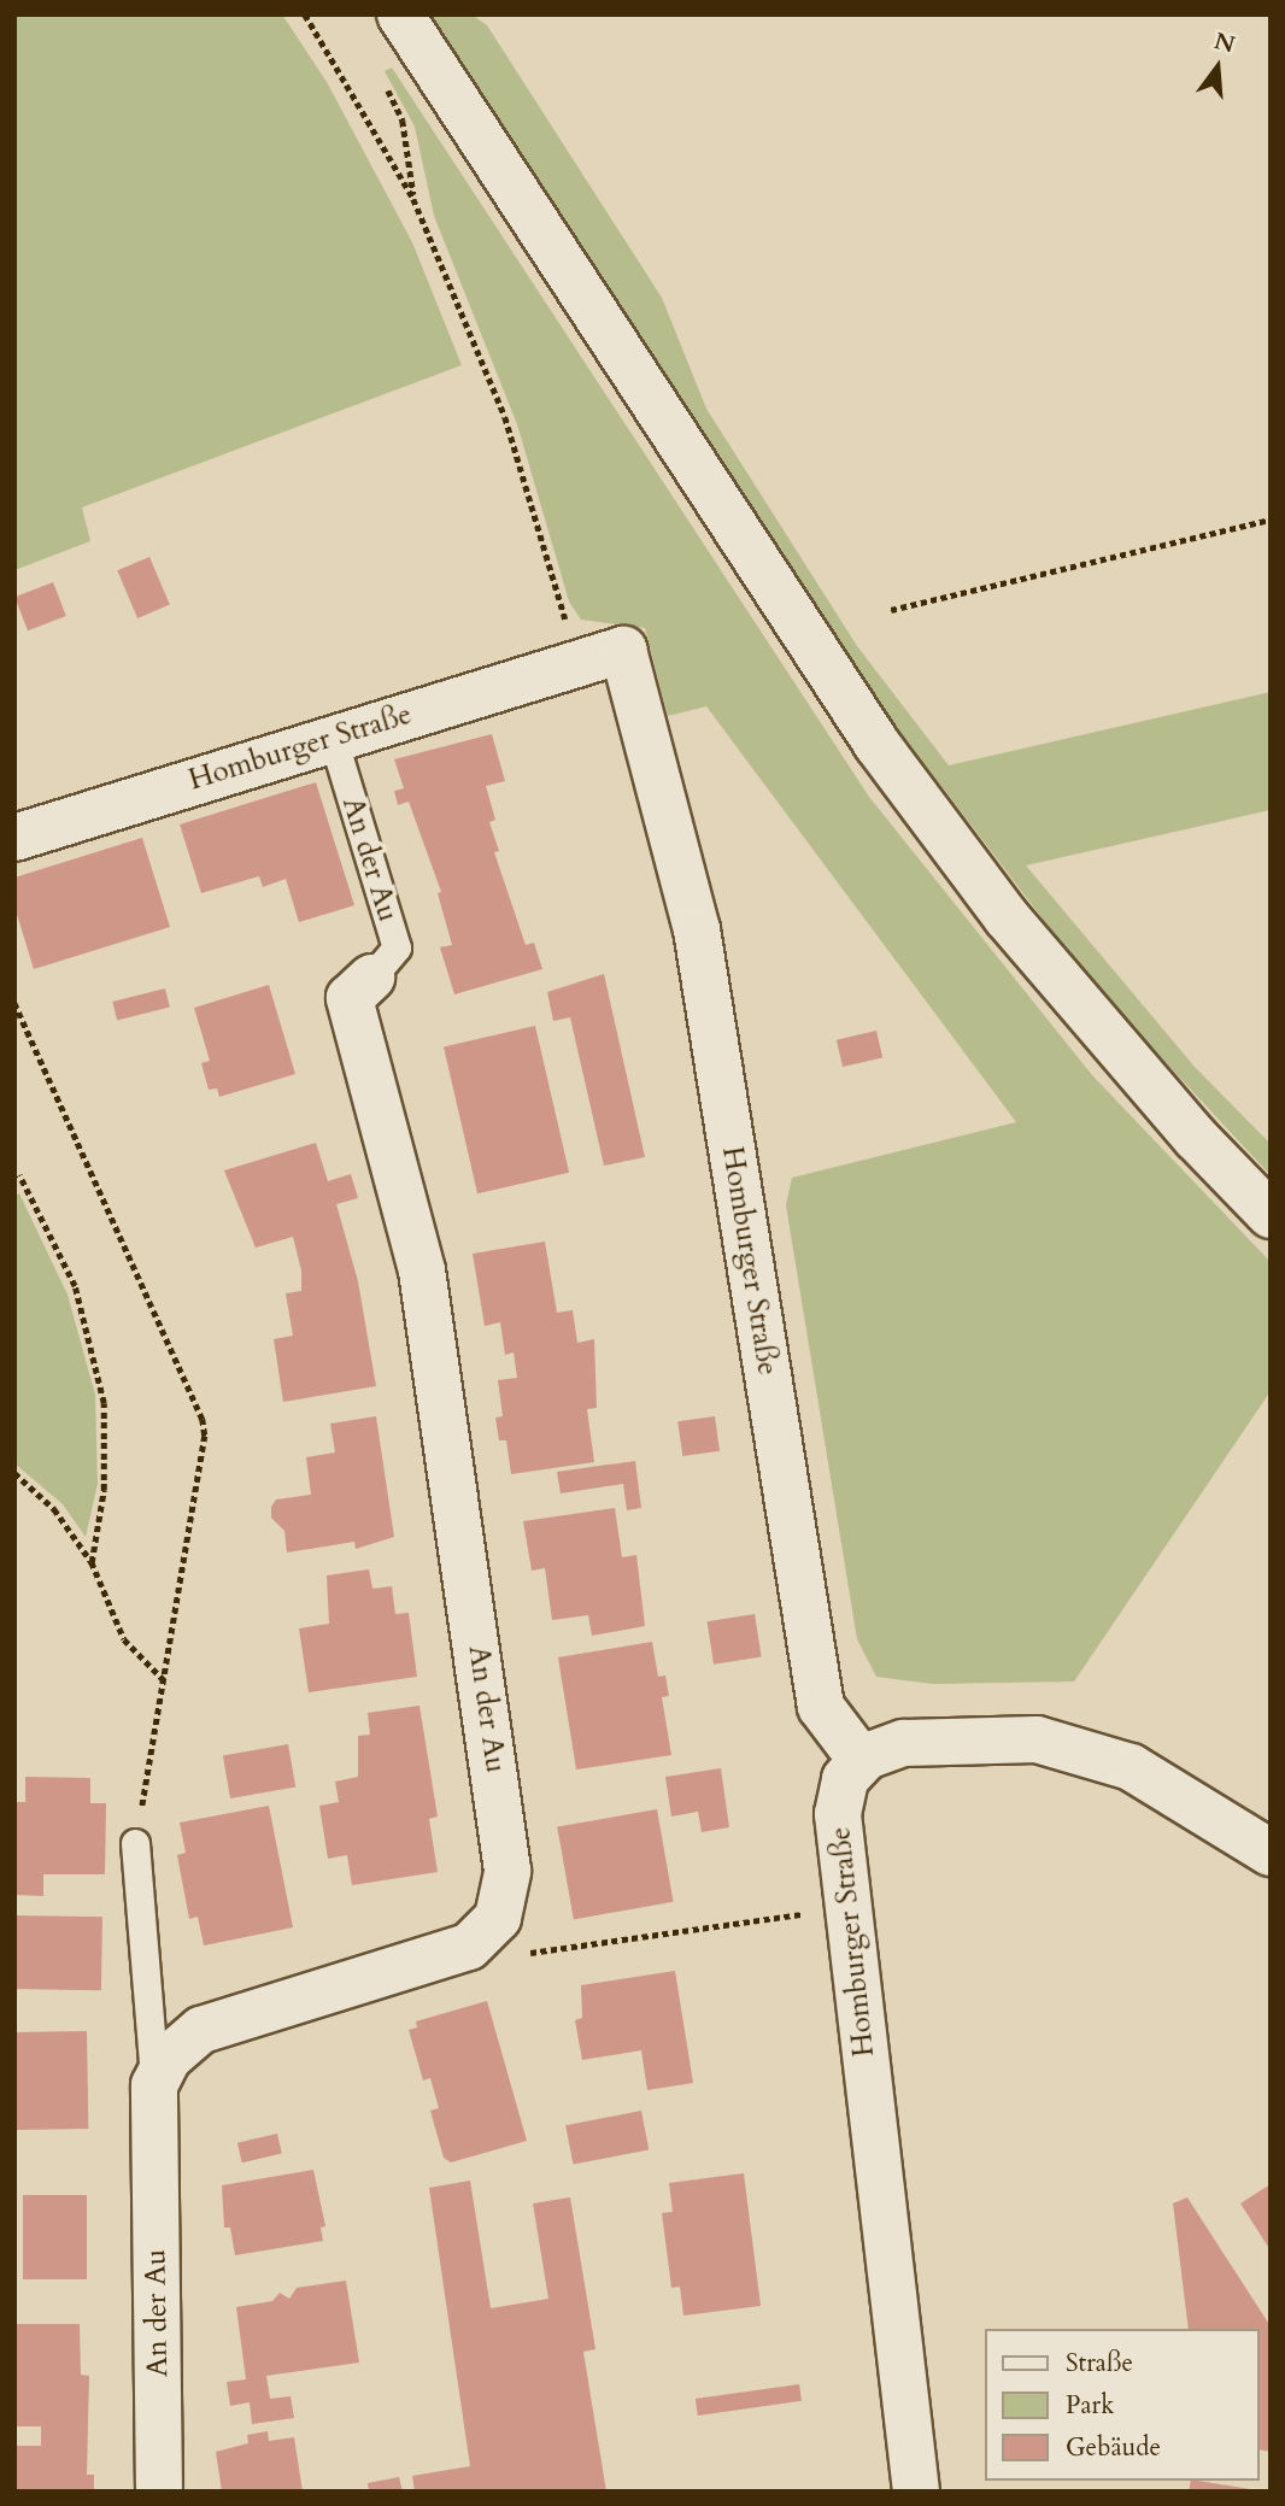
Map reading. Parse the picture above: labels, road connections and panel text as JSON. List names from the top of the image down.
{
  "streets": {
    "street": ["Homburger Straße", "An der Au"]
  },
  "crossings": [
    ["Homburger Straße", "An der Au"]
  ],
  "legend": ["Straße", "Park", "Gebäude"],
  "north": "top"
}
